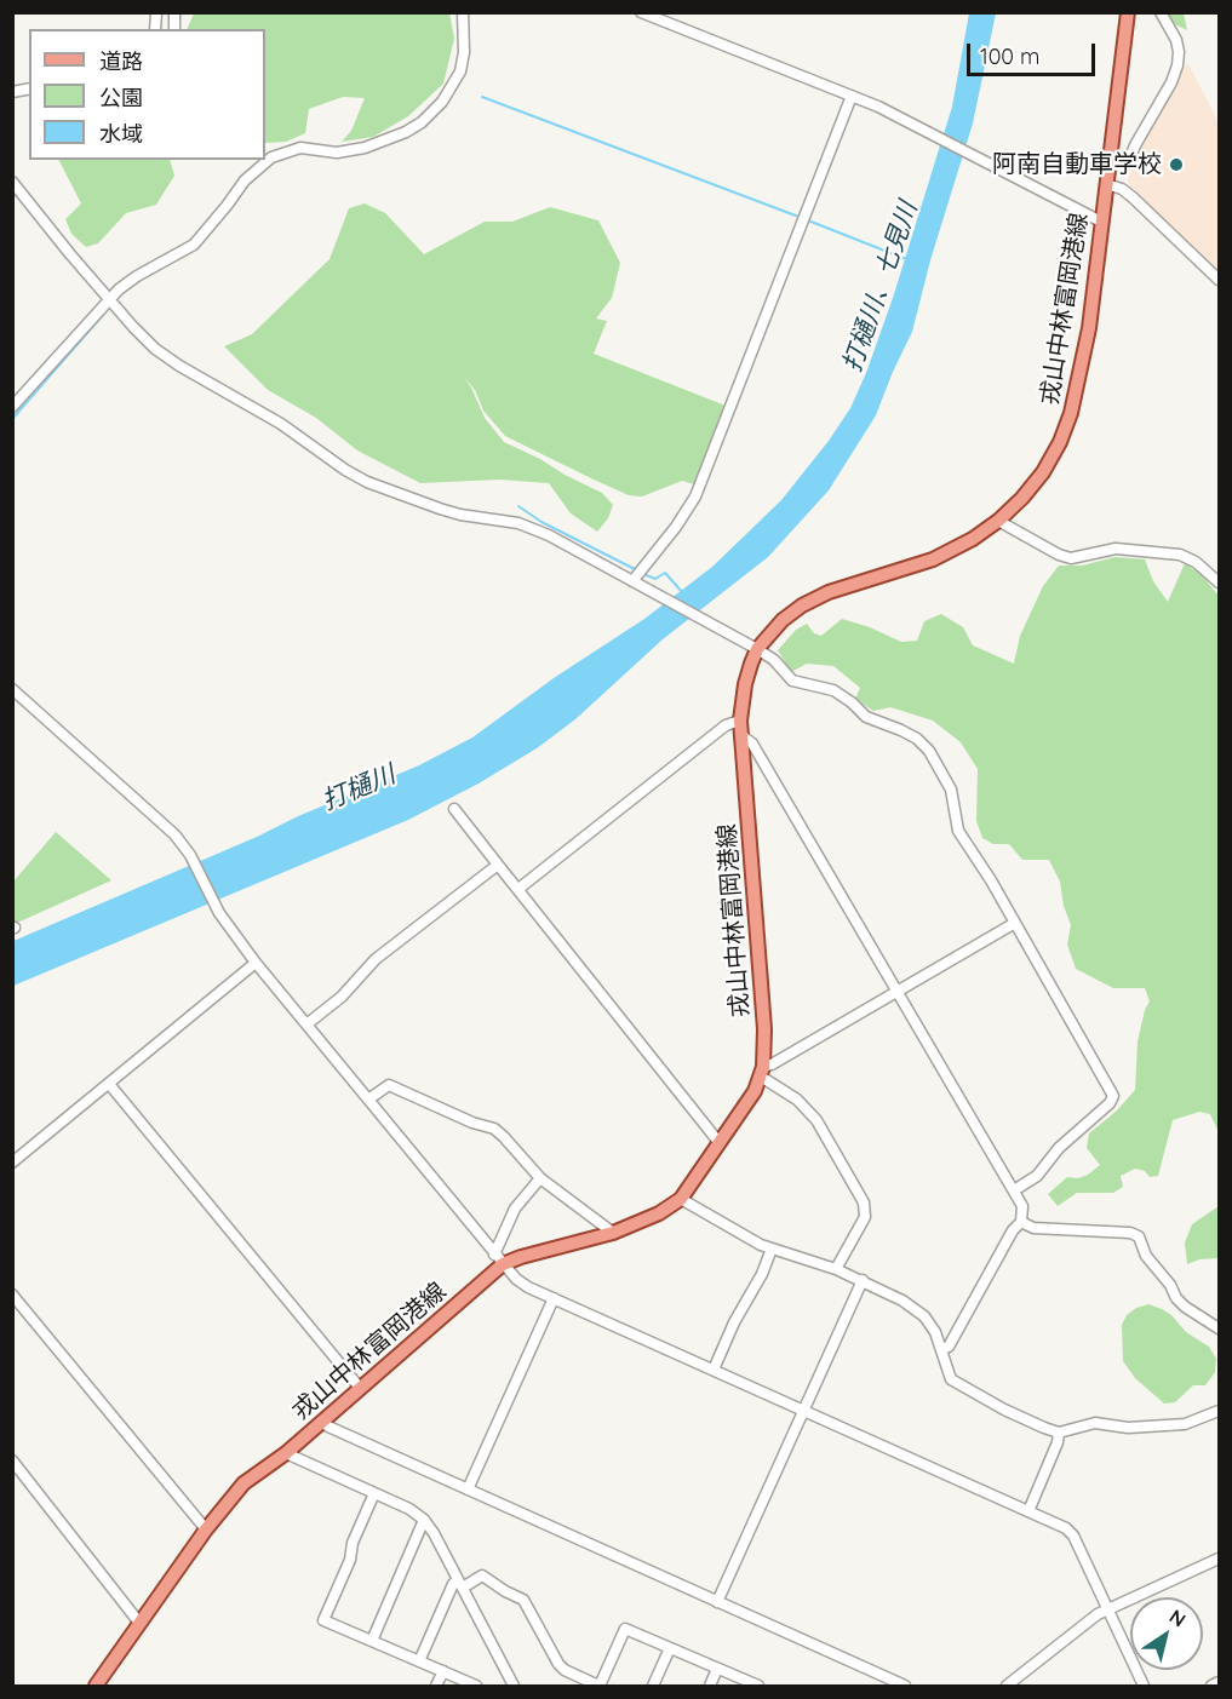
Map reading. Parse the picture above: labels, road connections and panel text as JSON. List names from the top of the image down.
{
  "streets": {
    "main road": ["戎山中林富岡港線"]
  },
  "water": ["打樋川、七見川", "打樋川"],
  "places": ["阿南自動車学校"],
  "legend": ["道路", "公園", "水域"],
  "scale_bar": "100 m",
  "north": "top right"
}
